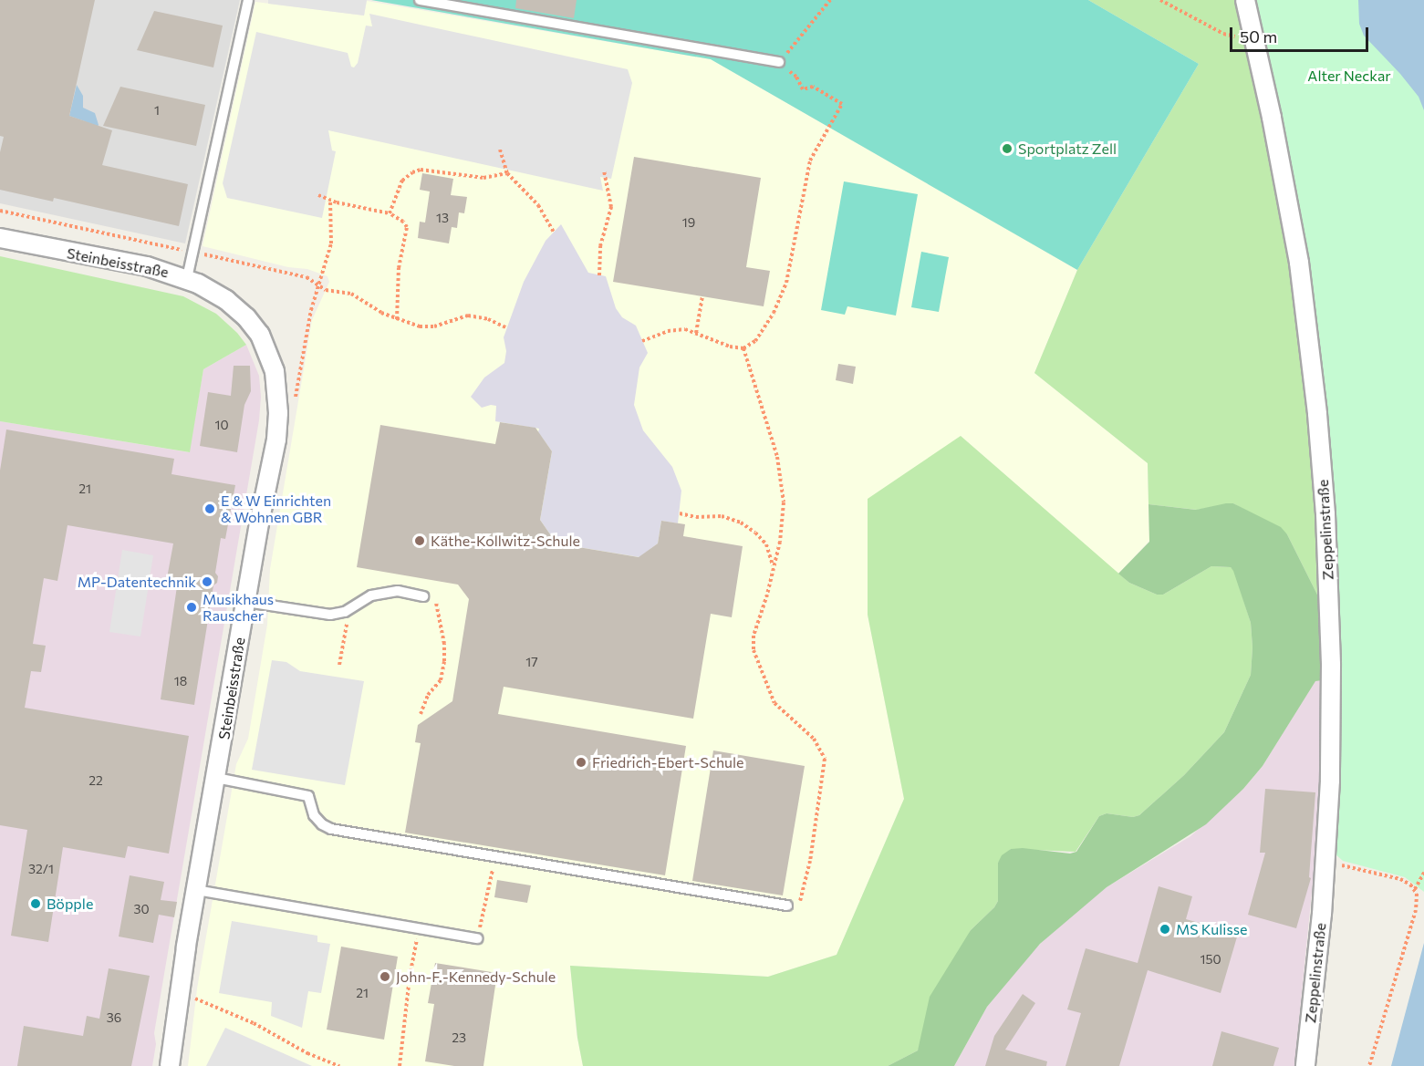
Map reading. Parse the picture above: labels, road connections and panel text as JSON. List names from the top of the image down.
{
  "streets": {
    "street": ["Steinbeisstraße", "Zeppelinstraße"]
  },
  "parks": ["Alter Neckar"],
  "places": [
    "Sportplatz Zell",
    "E & W Einrichten & Wohnen GBR",
    "Käthe-Kollwitz-Schule",
    "MP-Datentechnik",
    "Musikhaus Rauscher",
    "Friedrich-Ebert-Schule",
    "Böpple",
    "MS Kulisse",
    "John-F.-Kennedy-Schule"
  ],
  "house_numbers": [
    "1",
    "13",
    "19",
    "10",
    "21",
    "17",
    "18",
    "22",
    "32/1",
    "30",
    "150",
    "21",
    "36",
    "23"
  ],
  "scale_bar": "50 m"
}
